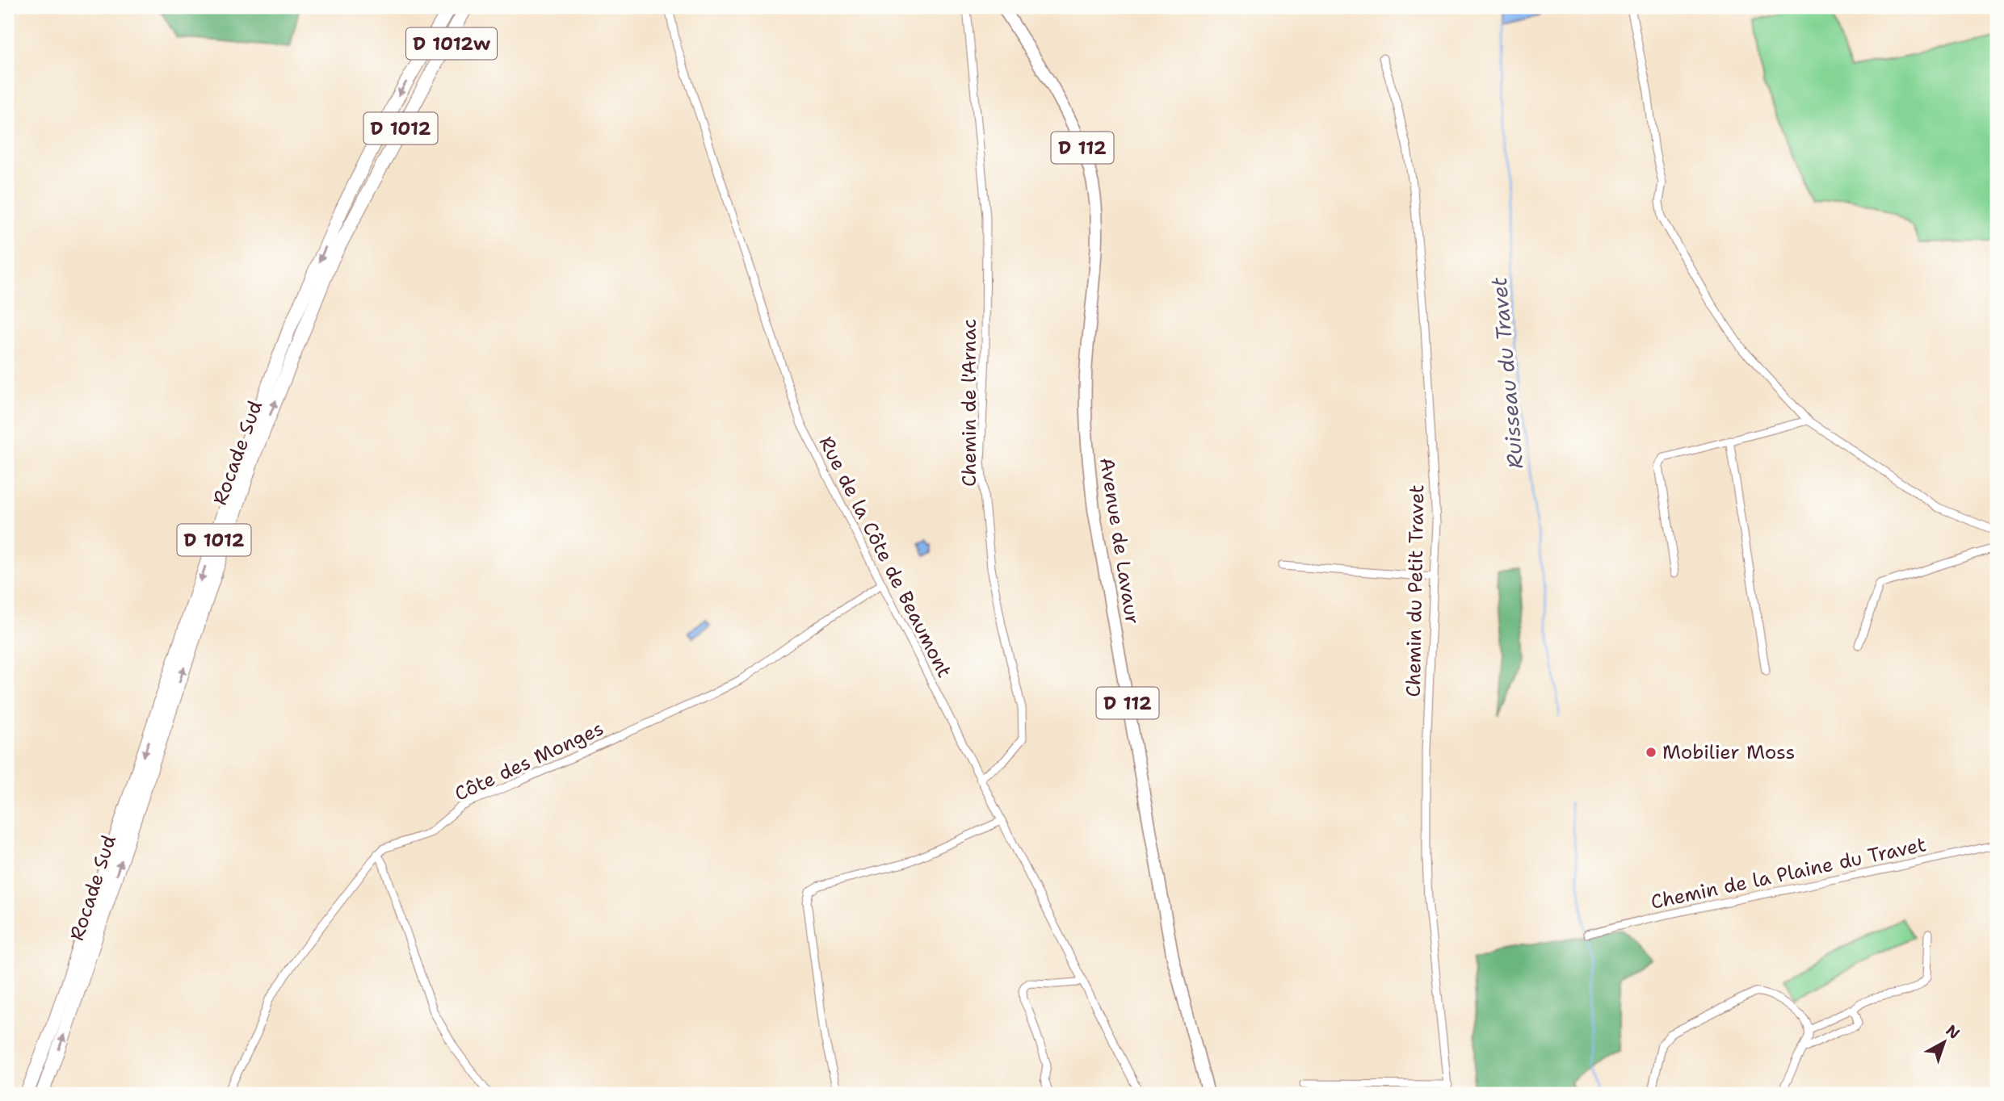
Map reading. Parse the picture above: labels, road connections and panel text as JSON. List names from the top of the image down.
{
  "streets": {
    "highway": ["D 1012w", "D 1012", "Rocade Sud"],
    "main road": ["D 112", "Avenue de Lavaur"],
    "street": [
      "Chemin de l'Arnac",
      "Rue de la Côte de Beaumont",
      "Chemin du Petit Travet",
      "Côte des Monges",
      "Chemin de la Plaine du Travet"
    ]
  },
  "crossings": [
    ["D 1012w", "Rocade Sud"],
    ["Chemin de l'Arnac", "Rue de la Côte de Beaumont"],
    ["Rue de la Côte de Beaumont", "Côte des Monges"]
  ],
  "water": ["Ruisseau du Travet"],
  "places": ["Mobilier Moss"],
  "north": "top right"
}
